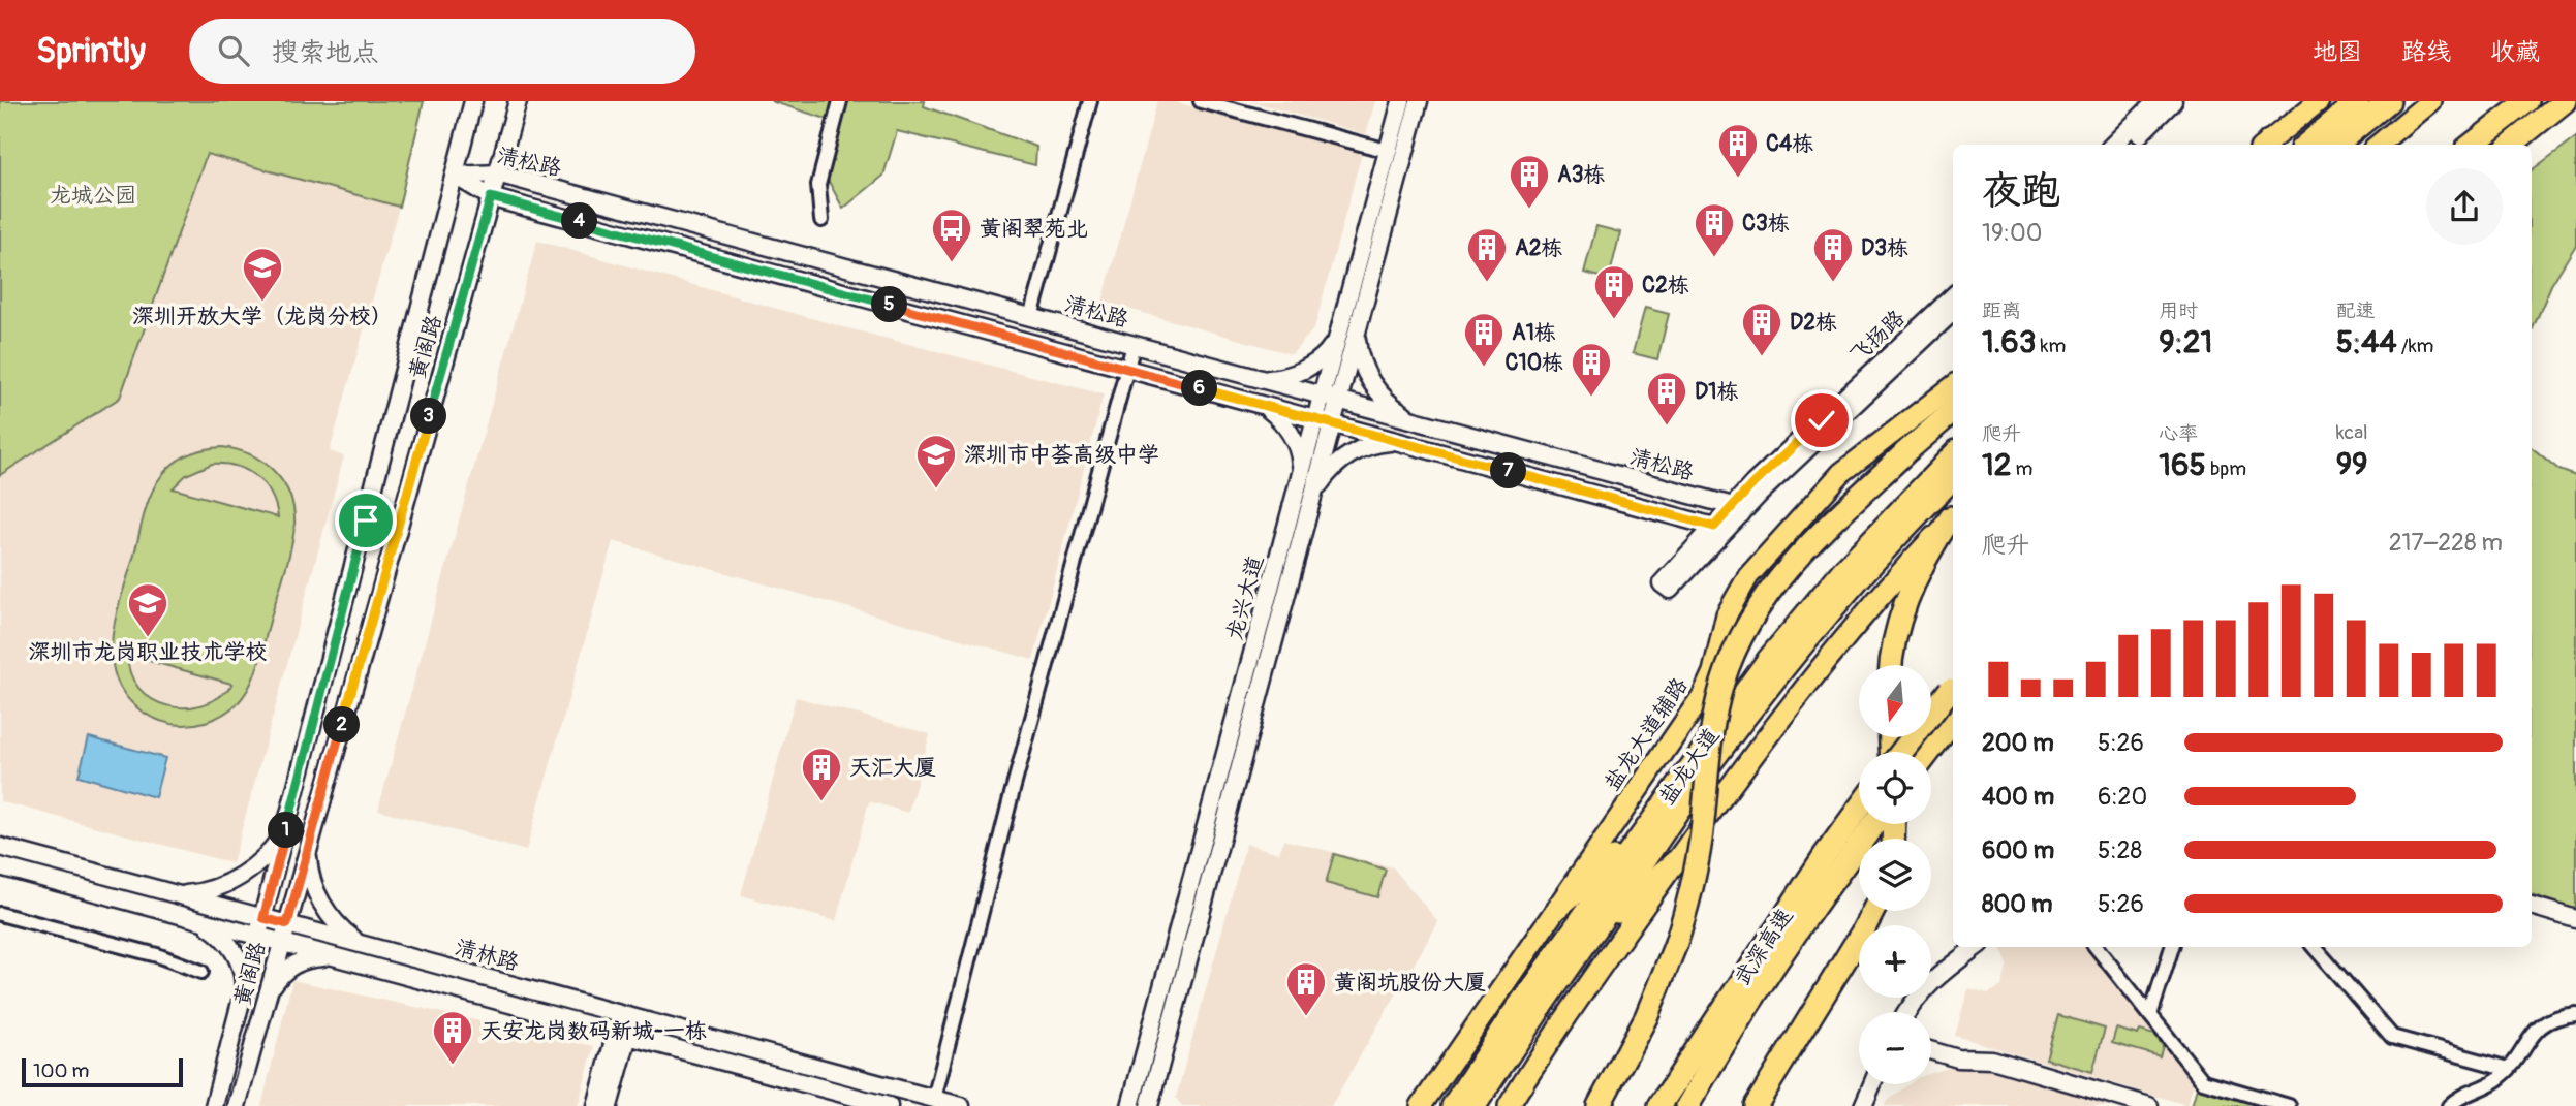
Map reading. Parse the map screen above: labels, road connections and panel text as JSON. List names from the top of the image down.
{
  "streets": {
    "highway": ["盐龙大道", "武深高速"],
    "main road": [
      "清松路",
      "飞扬路",
      "黄阁路",
      "龙兴大道",
      "盐龙大道辅路",
      "清林路"
    ]
  },
  "crossings": [
    ["清松路", "飞扬路"],
    ["清松路", "黄阁路"],
    ["清松路", "龙兴大道"],
    ["黄阁路", "清林路"]
  ],
  "parks": ["龙城公园"],
  "places": {
    "building": [
      "C4栋",
      "A3栋",
      "C3栋",
      "A2栋",
      "D3栋",
      "C2栋",
      "D2栋",
      "A1栋",
      "C10栋",
      "D1栋",
      "天汇大厦",
      "黄阁坑股份大厦",
      "天安龙岗数码新城-一栋"
    ],
    "bus stop": ["黄阁翠苑北"],
    "school or university": ["深圳开放大学（龙岗分校）", "深圳市中荟高级中学", "深圳市龙岗职业技术学校"]
  },
  "scale_bar": "100 m",
  "north": "bottom",
  "page": {
    "header": "Sprintly",
    "search": "搜索地点",
    "nav": ["地图", "路线", "收藏"],
    "heading": ["夜跑", "19:00"],
    "pins": [
      "4",
      "5",
      "6",
      "3",
      "7",
      "2",
      "1"
    ],
    "stats": [
      ["距离", "1.63 km"],
      ["用时", "9:21"],
      ["配速", "5:44 /km"],
      ["爬升", "12 m"],
      ["心率", "165 bpm"],
      ["kcal", "99"]
    ],
    "chart": ["爬升", "217–228 m"],
    "map_buttons": ["+", "−"],
    "list": [
      {
        "name": "200 m",
        "note": "5:26"
      },
      {
        "name": "400 m",
        "note": "6:20"
      },
      {
        "name": "600 m",
        "note": "5:28"
      },
      {
        "name": "800 m",
        "note": "5:26"
      }
    ],
    "scale": "100 m"
  }
}
